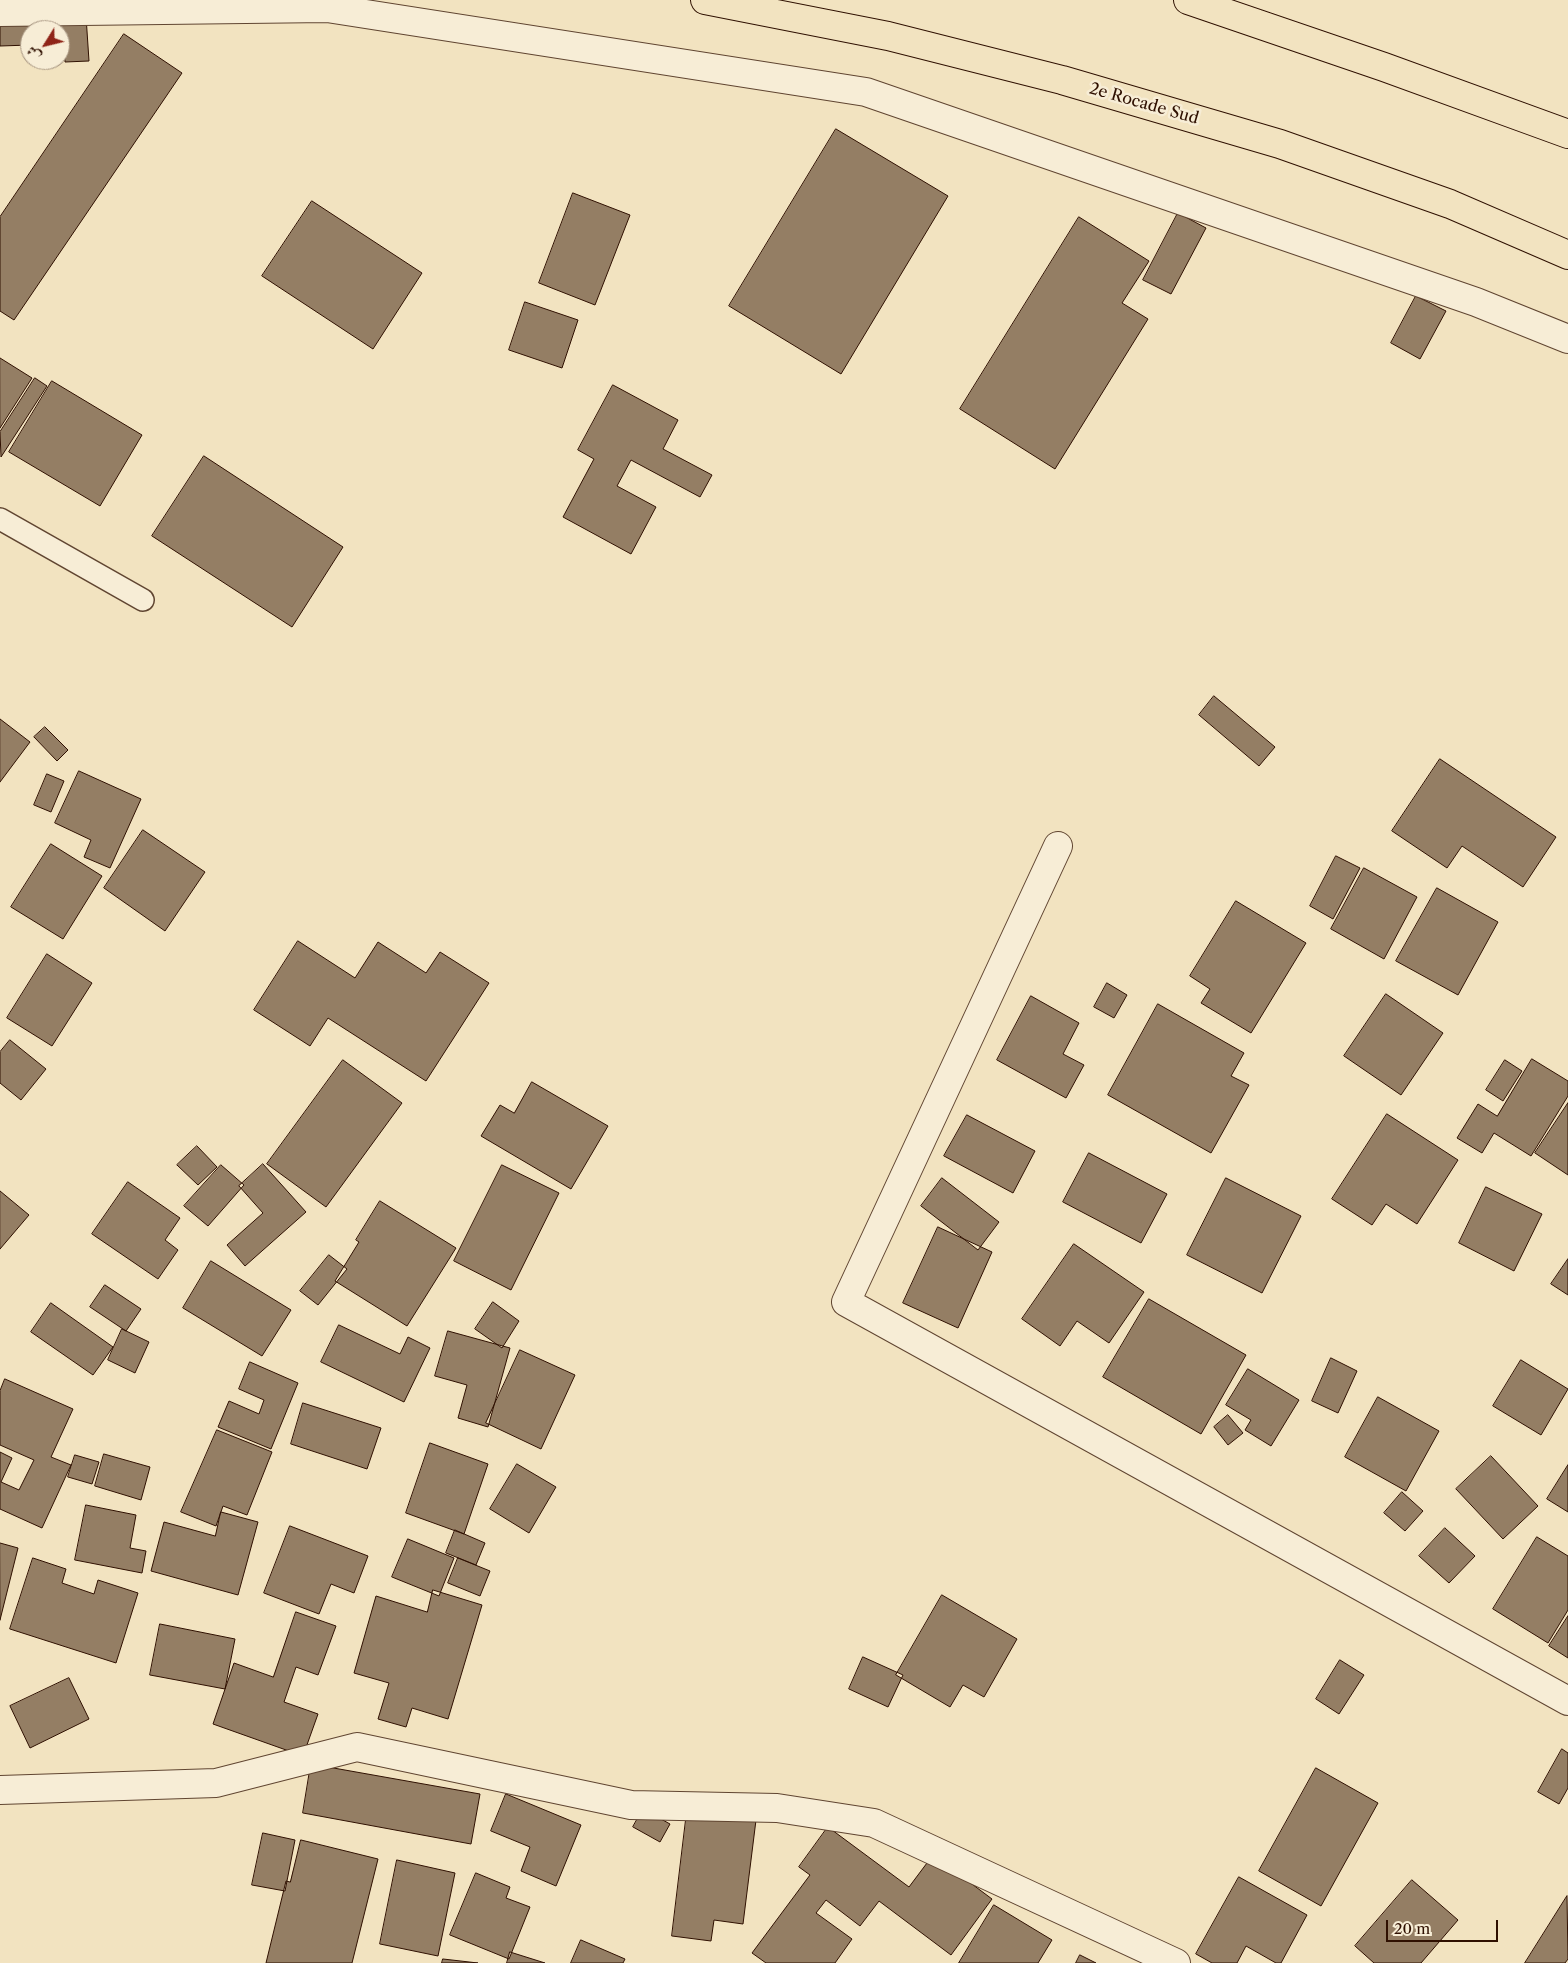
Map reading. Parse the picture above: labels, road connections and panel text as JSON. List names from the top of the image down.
{
  "streets": {
    "highway": ["2e Rocade Sud"]
  },
  "scale_bar": "20 m",
  "north": "bottom left"
}
